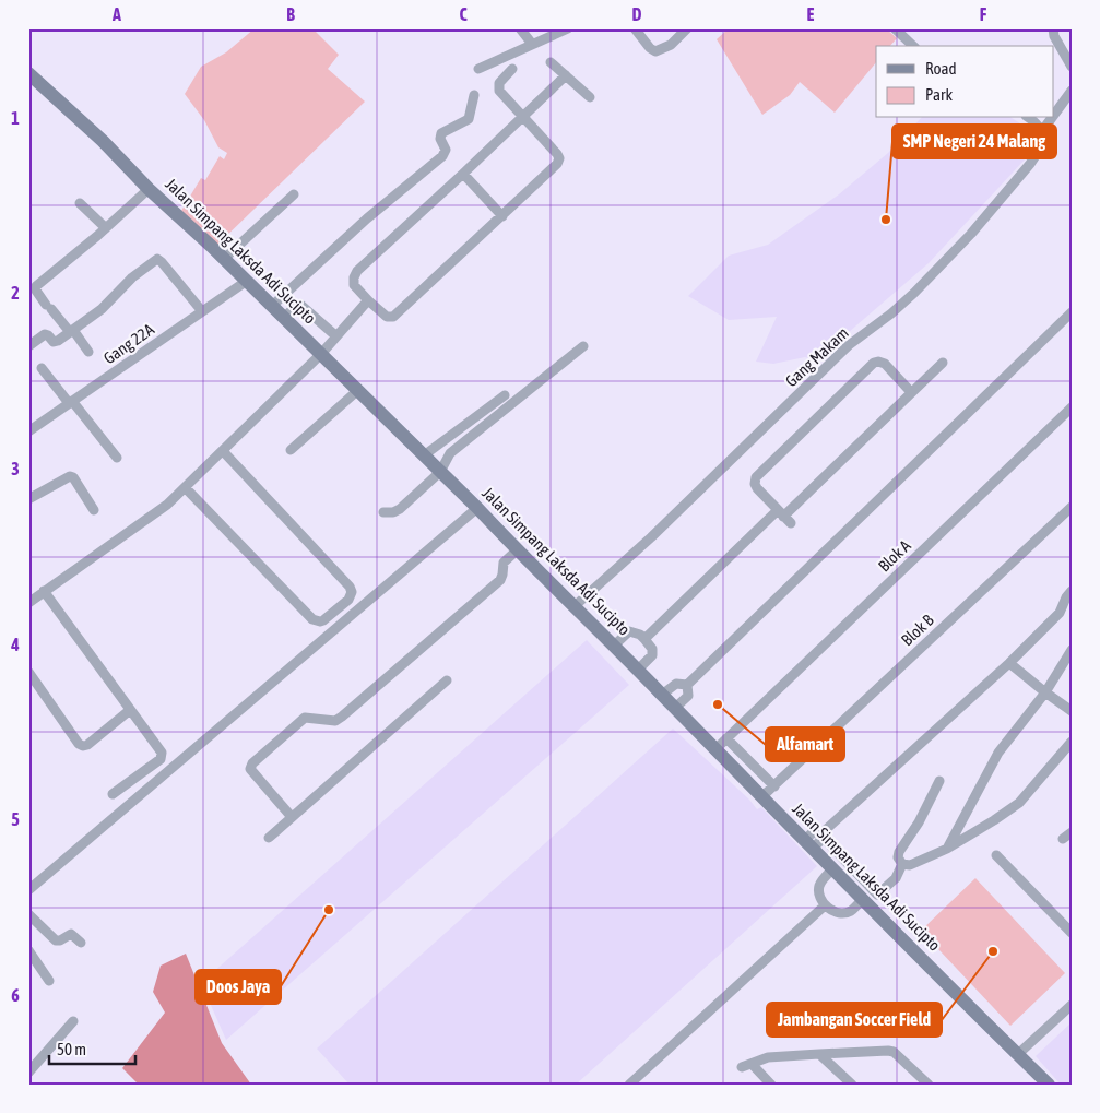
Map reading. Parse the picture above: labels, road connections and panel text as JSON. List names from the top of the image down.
{
  "streets": {
    "street": [
      "Jalan Simpang Laksda Adi Sucipto",
      "Gang 22A",
      "Gang Makam",
      "Blok A",
      "Blok B"
    ]
  },
  "crossings": [
    ["Jalan Simpang Laksda Adi Sucipto", "Gang 22A"],
    ["Jalan Simpang Laksda Adi Sucipto", "Gang Makam"],
    ["Jalan Simpang Laksda Adi Sucipto", "Blok A"],
    ["Jalan Simpang Laksda Adi Sucipto", "Blok B"]
  ],
  "places": [
    "SMP Negeri 24 Malang",
    "Alfamart",
    "Doos Jaya",
    "Jambangan Soccer Field"
  ],
  "legend": ["Road", "Park"],
  "scale_bar": "50 m",
  "grid": {
    "columns": [
      "A",
      "B",
      "C",
      "D",
      "E",
      "F"
    ],
    "rows": [
      "1",
      "2",
      "3",
      "4",
      "5",
      "6"
    ]
  }
}
